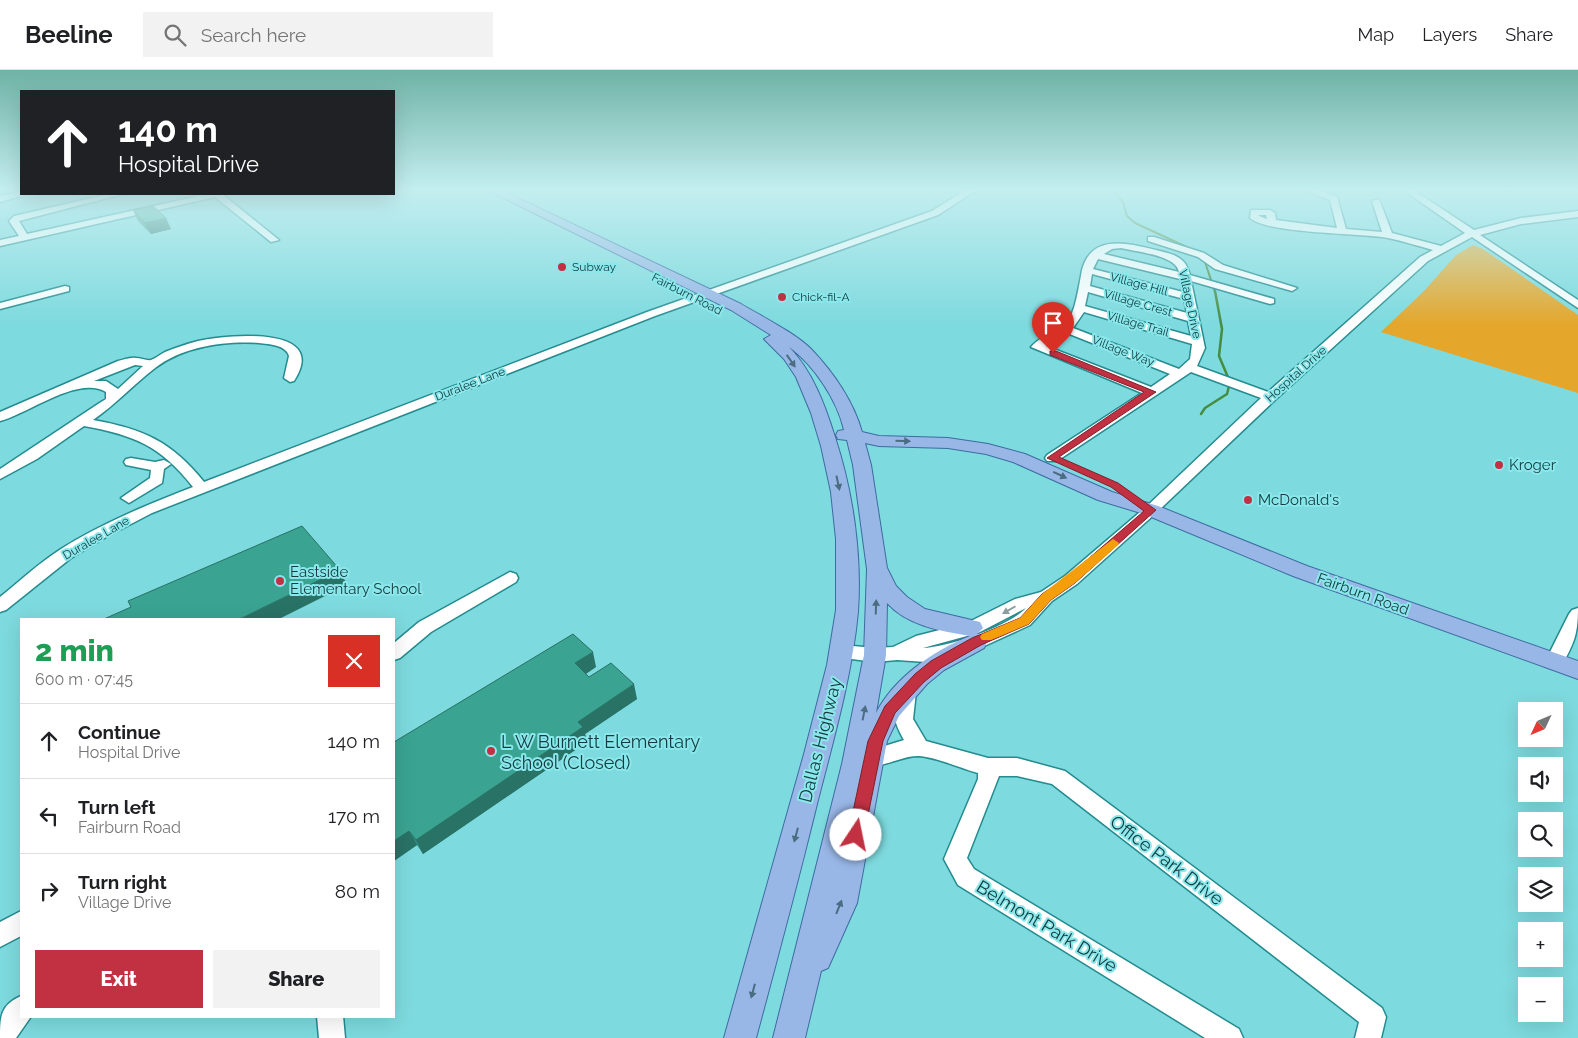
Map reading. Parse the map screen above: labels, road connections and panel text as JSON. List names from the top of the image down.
{
  "streets": {
    "main road": ["Fairburn Road", "Dallas Highway"],
    "street": [
      "Village Hill",
      "Village Crest",
      "Village Drive",
      "Village Trail",
      "Village Way",
      "Hospital Drive",
      "Duralee Lane",
      "Office Park Drive",
      "Belmont Park Drive"
    ]
  },
  "crossings": [
    ["Village Hill", "Village Drive"],
    ["Fairburn Road", "Hospital Drive"],
    ["Fairburn Road", "Duralee Lane"],
    ["Fairburn Road", "Dallas Highway"],
    ["Village Crest", "Village Drive"],
    ["Village Drive", "Village Trail"],
    ["Village Drive", "Village Way"],
    ["Village Way", "Hospital Drive"],
    ["Hospital Drive", "Dallas Highway"],
    ["Office Park Drive", "Belmont Park Drive"]
  ],
  "places": [
    "Subway",
    "Chick-fil-A",
    "Kroger",
    "McDonald's",
    "Eastside Elementary School",
    "L W Burnett Elementary School (Closed)"
  ],
  "north": "bottom left",
  "page": {
    "header": "Beeline",
    "search": "Search here",
    "nav": ["Map", "Layers", "Share"],
    "turn": ["140 m", "Hospital Drive"],
    "heading": ["2 min", "600 m · 07:45"],
    "map_buttons": ["+", "−"],
    "list": [
      {
        "name": "Continue",
        "note": "Hospital Drive",
        "value": "140 m"
      },
      {
        "name": "Turn left",
        "note": "Fairburn Road",
        "value": "170 m"
      },
      {
        "name": "Turn right",
        "note": "Village Drive",
        "value": "80 m"
      }
    ],
    "buttons": ["Exit", "Share"]
  }
}
